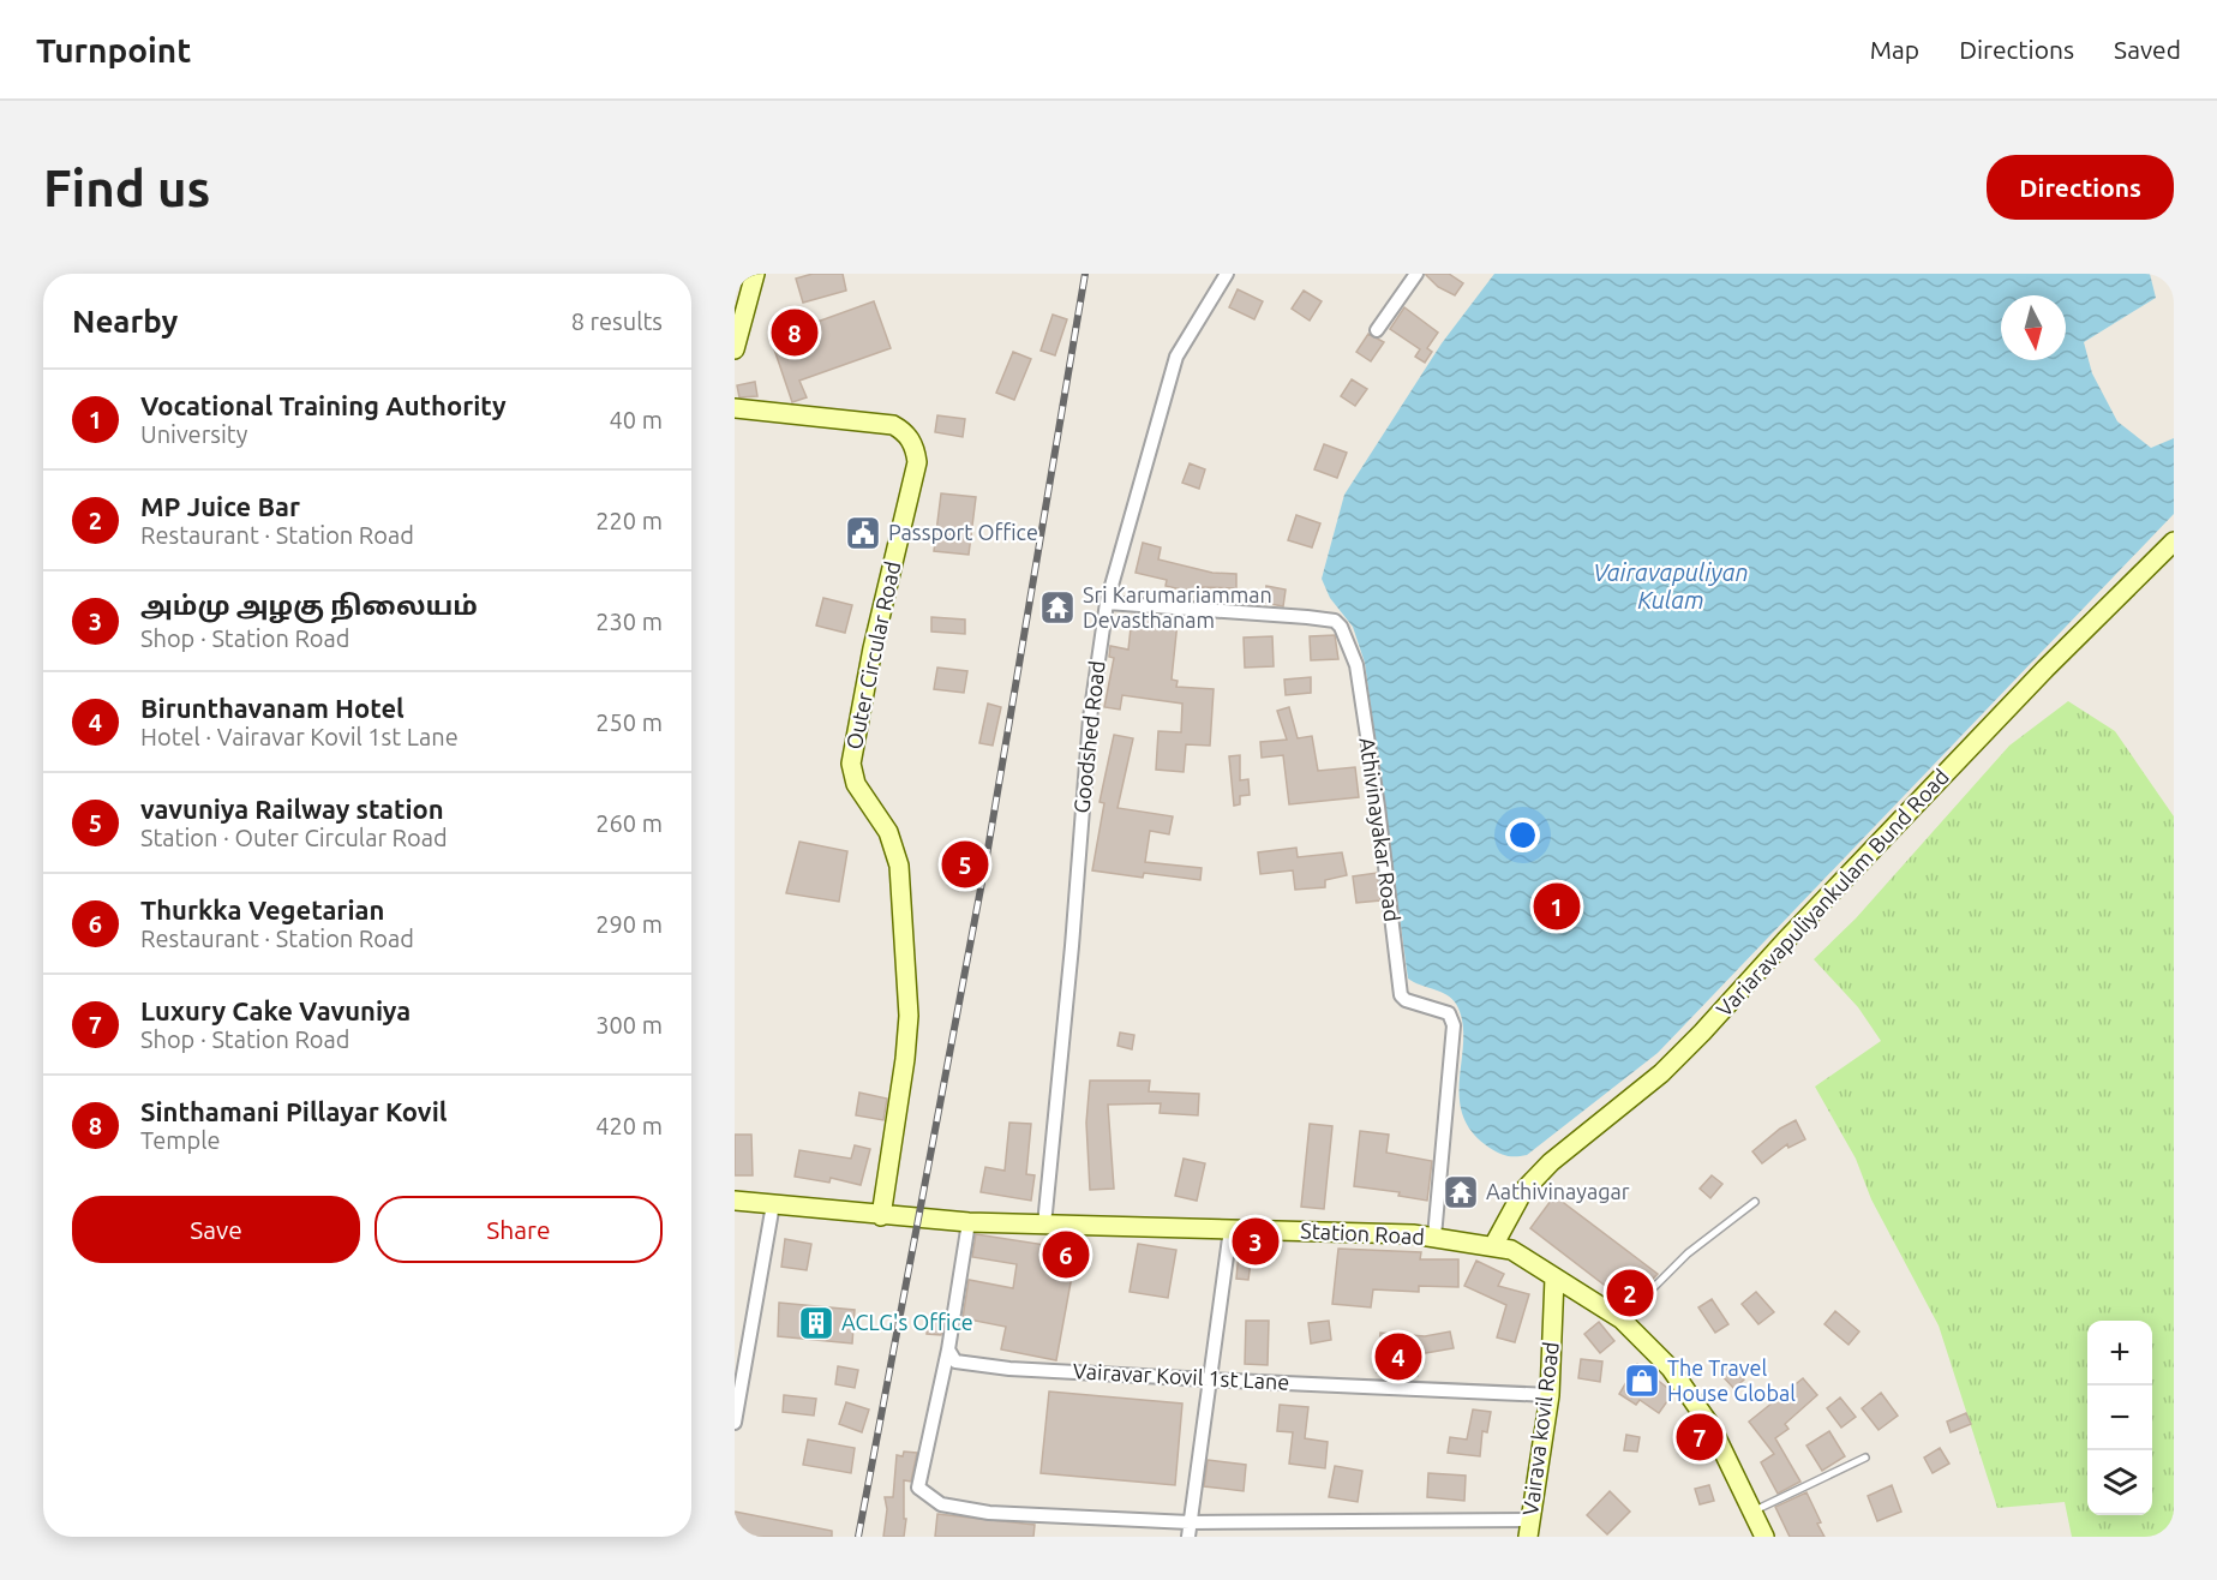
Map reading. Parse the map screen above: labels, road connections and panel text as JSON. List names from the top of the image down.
{
  "streets": {
    "street": [
      "Outer Circular Road",
      "Goodshed Road",
      "Athivinayakar Road",
      "Variaravapuliyankulam Bund Road",
      "Station Road",
      "Vairavar Kovil 1st Lane",
      "Vairava kovil Road"
    ]
  },
  "crossings": [
    ["Outer Circular Road", "Station Road"],
    ["Goodshed Road", "Athivinayakar Road"],
    ["Goodshed Road", "Station Road"],
    ["Athivinayakar Road", "Station Road"],
    ["Variaravapuliyankulam Bund Road", "Station Road"],
    ["Station Road", "Vairava kovil Road"],
    ["Vairavar Kovil 1st Lane", "Vairava kovil Road"]
  ],
  "water": ["Vairavapuliyan Kulam"],
  "places": {
    "public building": ["Passport Office"],
    "temple": ["Sri Karumariamman Devasthanam", "Aathivinayagar"],
    "building": ["ACLG's Office"],
    "shop": ["The Travel House Global"]
  },
  "north": "bottom",
  "page": {
    "header": "Turnpoint",
    "nav": ["Map", "Directions", "Saved"],
    "buttons": [
      "Directions",
      ["Save", "Share"]
    ],
    "title": "Find us",
    "heading": ["Nearby", "8 results"],
    "pins": [
      "8",
      "5",
      "1",
      "3",
      "6",
      "2",
      "4",
      "7"
    ],
    "list": [
      {
        "mark": "1",
        "name": "Vocational Training Authority",
        "note": "University",
        "value": "40 m"
      },
      {
        "mark": "2",
        "name": "MP Juice Bar",
        "note": "Restaurant · Station Road",
        "value": "220 m"
      },
      {
        "mark": "3",
        "name": "அம்மு அழகு நிலையம்",
        "note": "Shop · Station Road",
        "value": "230 m"
      },
      {
        "mark": "4",
        "name": "Birunthavanam Hotel",
        "note": "Hotel · Vairavar Kovil 1st Lane",
        "value": "250 m"
      },
      {
        "mark": "5",
        "name": "vavuniya Railway station",
        "note": "Station · Outer Circular Road",
        "value": "260 m"
      },
      {
        "mark": "6",
        "name": "Thurkka Vegetarian",
        "note": "Restaurant · Station Road",
        "value": "290 m"
      },
      {
        "mark": "7",
        "name": "Luxury Cake Vavuniya",
        "note": "Shop · Station Road",
        "value": "300 m"
      },
      {
        "mark": "8",
        "name": "Sinthamani Pillayar Kovil",
        "note": "Temple",
        "value": "420 m"
      }
    ],
    "map_buttons": ["+", "−"]
  }
}
